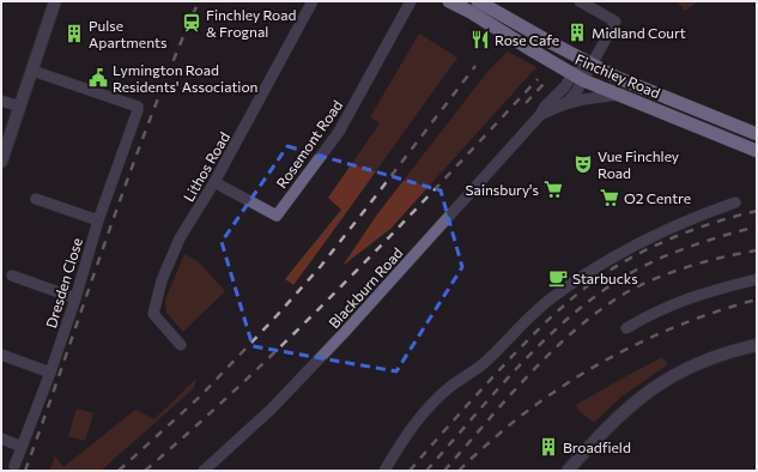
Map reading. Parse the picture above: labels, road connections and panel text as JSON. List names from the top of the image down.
{
  "streets": {
    "highway": ["Finchley Road"],
    "street": [
      "Rosemont Road",
      "Lithos Road",
      "Dresden Close",
      "Blackburn Road"
    ]
  },
  "crossings": [
    ["Finchley Road", "Blackburn Road"],
    ["Rosemont Road", "Lithos Road"]
  ],
  "places": {
    "station": ["Finchley Road & Frognal"],
    "building": ["Midland Court", "Pulse Apartments", "Broadfield"],
    "restaurant": ["Rose Cafe"],
    "public building": ["Lymington Road Residents' Association"],
    "theatre": ["Vue Finchley Road"],
    "supermarket": ["Sainsbury's", "O2 Centre"],
    "cafe": ["Starbucks"]
  }
}
